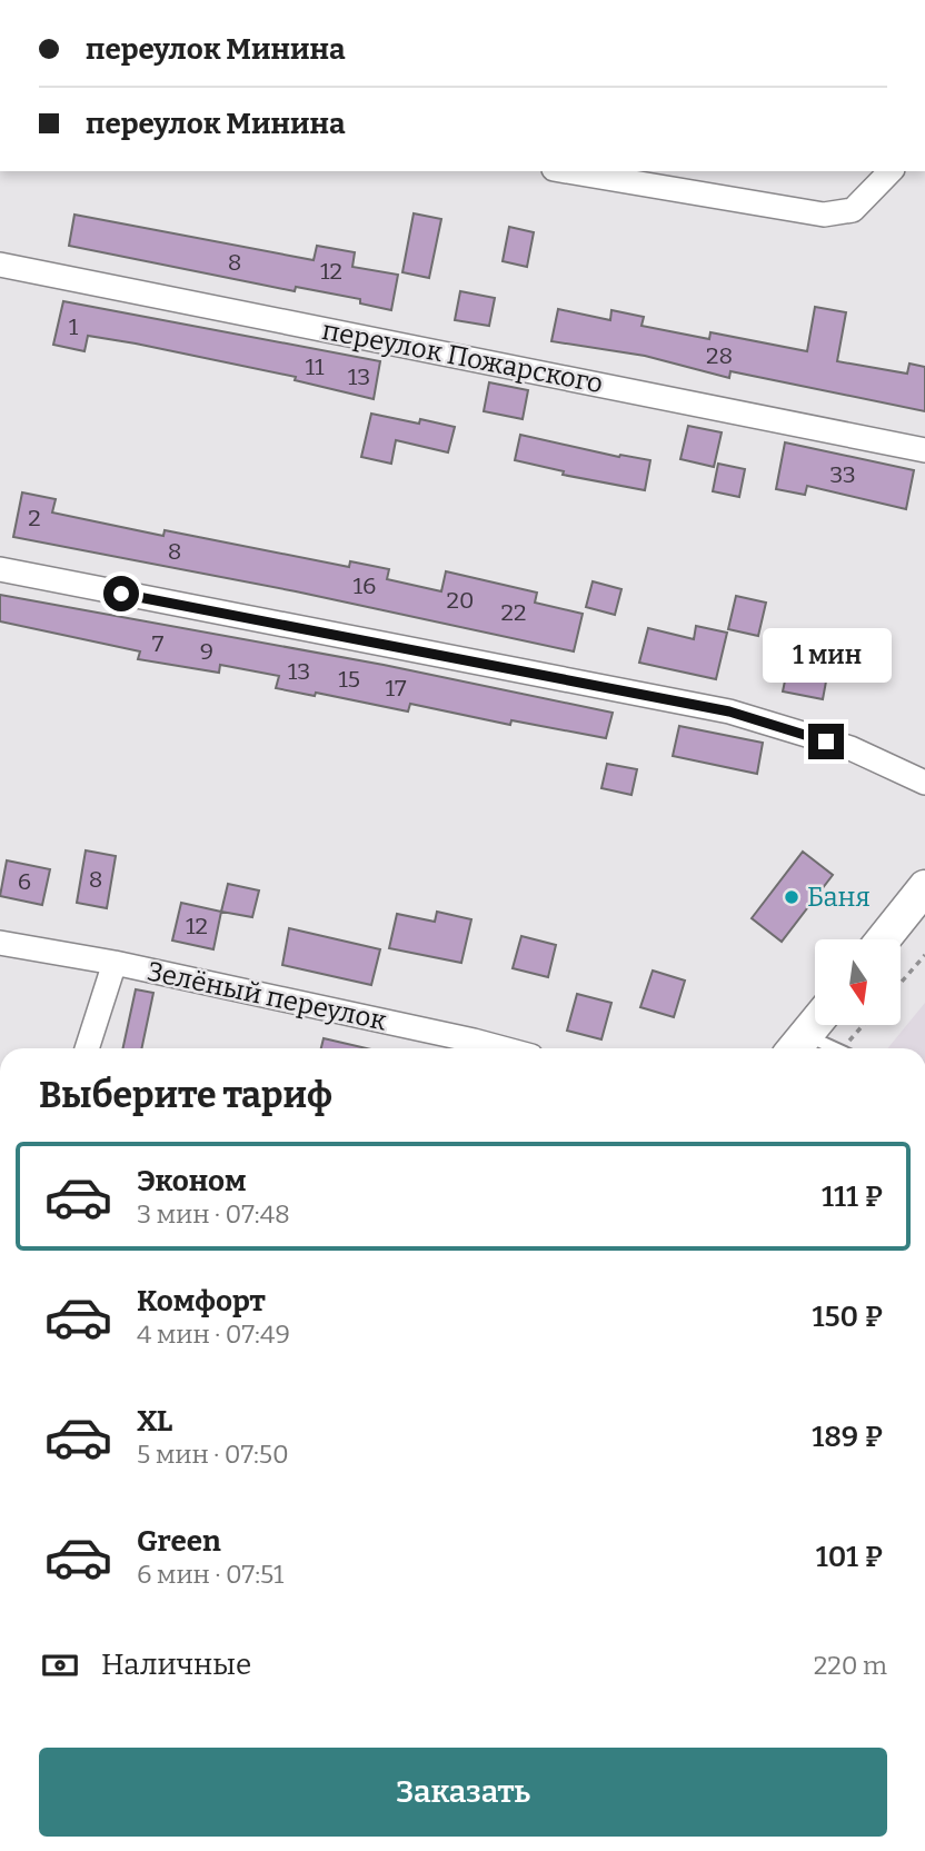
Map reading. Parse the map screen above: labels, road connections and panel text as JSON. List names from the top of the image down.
{
  "streets": {
    "street": ["переулок Пожарского", "Зелёный переулок"]
  },
  "places": ["Баня"],
  "house_numbers": [
    "8",
    "12",
    "1",
    "28",
    "11",
    "13",
    "33",
    "2",
    "8",
    "16",
    "20",
    "22",
    "7",
    "9",
    "13",
    "15",
    "17",
    "8",
    "6",
    "12"
  ],
  "north": "bottom",
  "page": {
    "banner": ["переулок Минина", "переулок Минина"],
    "bubble": "1 мин",
    "heading": "Выберите тариф",
    "list": [
      {
        "name": "Эконом",
        "note": "3 мин · 07:48",
        "value": "111 ₽"
      },
      {
        "name": "Комфорт",
        "note": "4 мин · 07:49",
        "value": "150 ₽"
      },
      {
        "name": "XL",
        "note": "5 мин · 07:50",
        "value": "189 ₽"
      },
      {
        "name": "Green",
        "note": "6 мин · 07:51",
        "value": "101 ₽"
      }
    ],
    "pay": ["Наличные", "220 m"],
    "buttons": "Заказать"
  }
}
